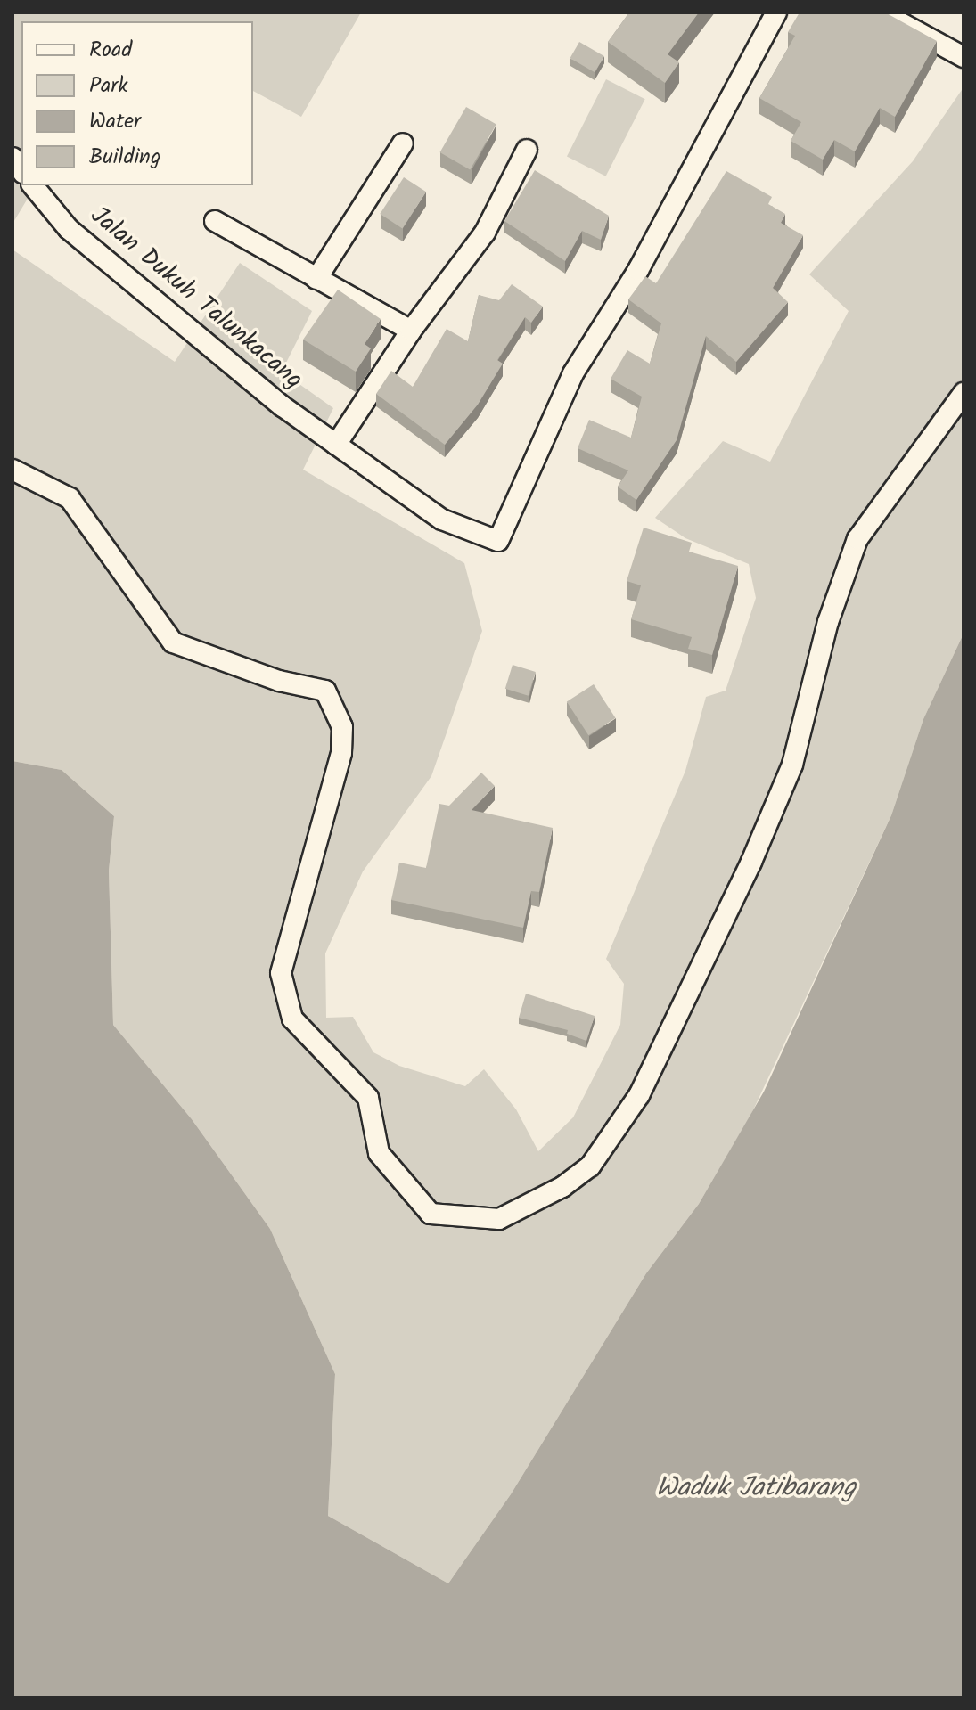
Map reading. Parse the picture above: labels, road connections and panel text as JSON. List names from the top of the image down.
{
  "streets": {
    "street": ["Jalan Dukuh Talunkacang"]
  },
  "water": ["Waduk Jatibarang"],
  "legend": [
    "Road",
    "Park",
    "Water",
    "Building"
  ]
}
